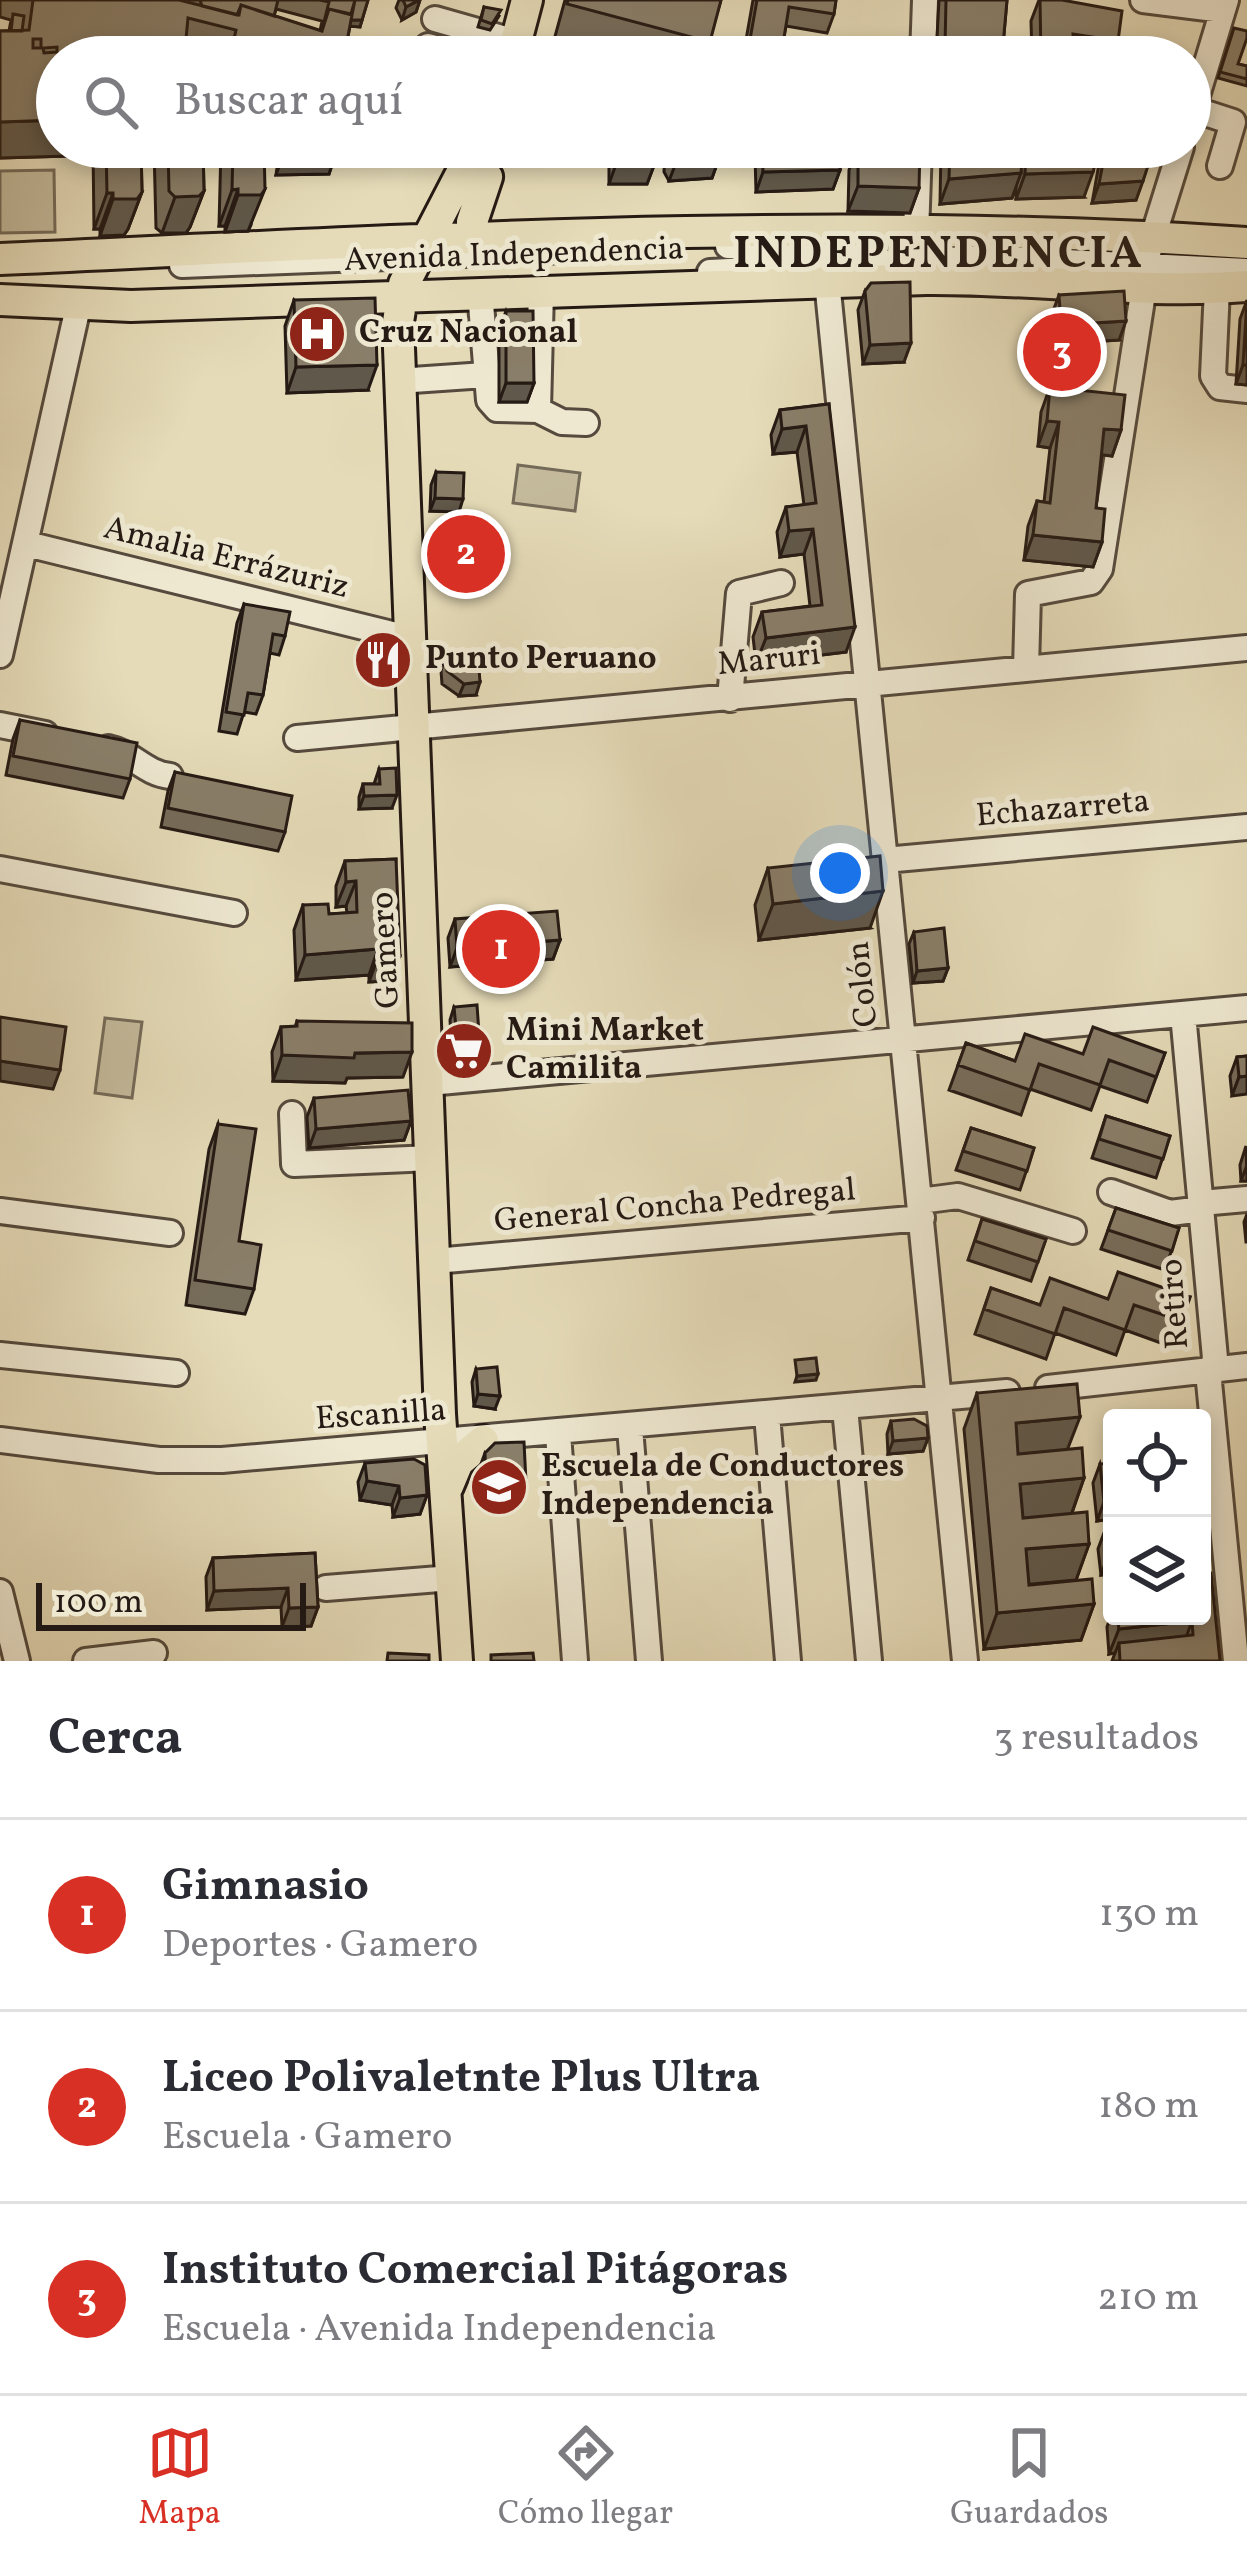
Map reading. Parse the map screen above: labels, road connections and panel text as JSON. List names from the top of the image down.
{
  "streets": {
    "main road": ["Avenida Independencia", "Gamero"],
    "street": [
      "Amalia Errázuriz",
      "Maruri",
      "Echazarreta",
      "Colón",
      "General Concha Pedregal",
      "Retiro",
      "Escanilla"
    ]
  },
  "crossings": [
    ["Avenida Independencia", "Gamero"],
    ["Avenida Independencia", "Colón"],
    ["Amalia Errázuriz", "Gamero"],
    ["Maruri", "Gamero"],
    ["Maruri", "Colón"],
    ["Echazarreta", "Colón"],
    ["Gamero", "General Concha Pedregal"],
    ["Gamero", "Escanilla"],
    ["Colón", "General Concha Pedregal"],
    ["Colón", "Escanilla"],
    ["Retiro", "Escanilla"]
  ],
  "districts": ["INDEPENDENCIA"],
  "places": {
    "hospital": ["Cruz Nacional"],
    "restaurant": ["Punto Peruano"],
    "supermarket": ["Mini Market Camilita"],
    "school or university": ["Escuela de Conductores Independencia"]
  },
  "scale_bar": "100 m",
  "page": {
    "search": "Buscar aquí",
    "pins": ["3", "2", "1"],
    "scale": "100 m",
    "heading": ["Cerca", "3 resultados"],
    "list": [
      {
        "mark": "1",
        "name": "Gimnasio",
        "note": "Deportes · Gamero",
        "value": "130 m"
      },
      {
        "mark": "2",
        "name": "Liceo Polivaletnte Plus Ultra",
        "note": "Escuela · Gamero",
        "value": "180 m"
      },
      {
        "mark": "3",
        "name": "Instituto Comercial Pitágoras",
        "note": "Escuela · Avenida Independencia",
        "value": "210 m"
      }
    ],
    "nav": ["Mapa", "Cómo llegar", "Guardados"]
  }
}
